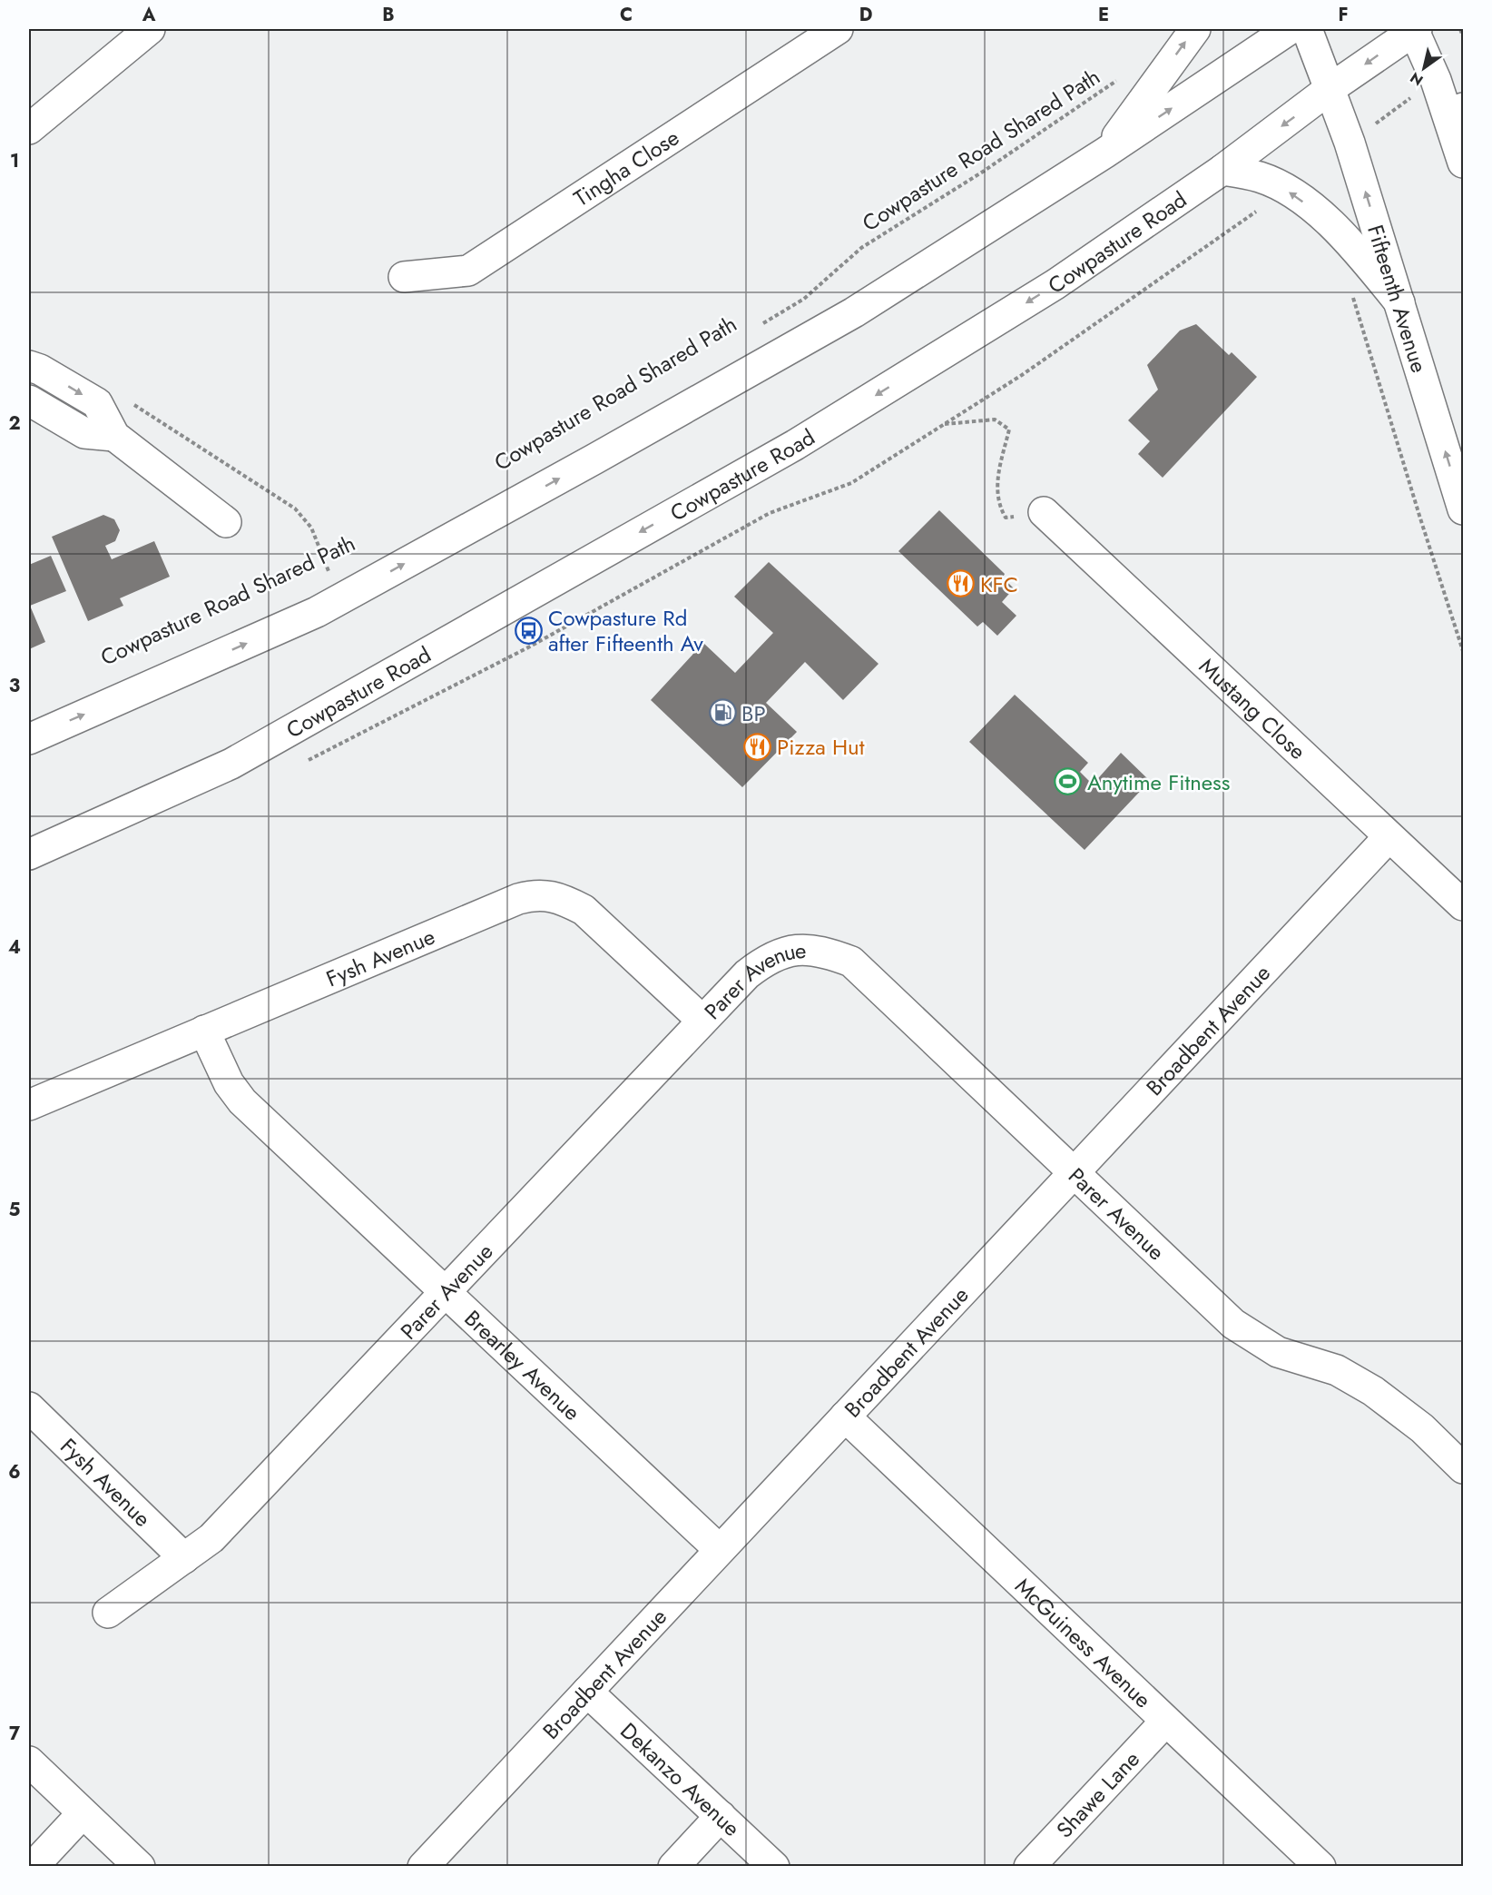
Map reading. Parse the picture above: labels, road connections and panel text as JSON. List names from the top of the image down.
{
  "streets": {
    "street": [
      "Tingha Close",
      "Cowpasture Road",
      "Fifteenth Avenue",
      "Mustang Close",
      "Fysh Avenue",
      "Parer Avenue",
      "Broadbent Avenue",
      "Brearley Avenue",
      "McGuiness Avenue",
      "Dekanzo Avenue",
      "Shawe Lane"
    ],
    "path": ["Cowpasture Road Shared Path"]
  },
  "crossings": [
    ["Cowpasture Road", "Fifteenth Avenue"],
    ["Mustang Close", "Broadbent Avenue"],
    ["Fysh Avenue", "Parer Avenue"],
    ["Fysh Avenue", "Brearley Avenue"],
    ["Parer Avenue", "Broadbent Avenue"],
    ["Parer Avenue", "Brearley Avenue"],
    ["Broadbent Avenue", "Brearley Avenue"],
    ["Broadbent Avenue", "McGuiness Avenue"],
    ["Broadbent Avenue", "Dekanzo Avenue"],
    ["McGuiness Avenue", "Shawe Lane"]
  ],
  "one_way": ["Fifteenth Avenue"],
  "places": {
    "restaurant": ["KFC", "Pizza Hut"],
    "bus stop": ["Cowpasture Rd after Fifteenth Av"],
    "fuel station": ["BP"],
    "sports": ["Anytime Fitness"]
  },
  "north": "bottom left",
  "grid": {
    "columns": [
      "A",
      "B",
      "C",
      "D",
      "E",
      "F"
    ],
    "rows": [
      "1",
      "2",
      "3",
      "4",
      "5",
      "6",
      "7"
    ]
  }
}
